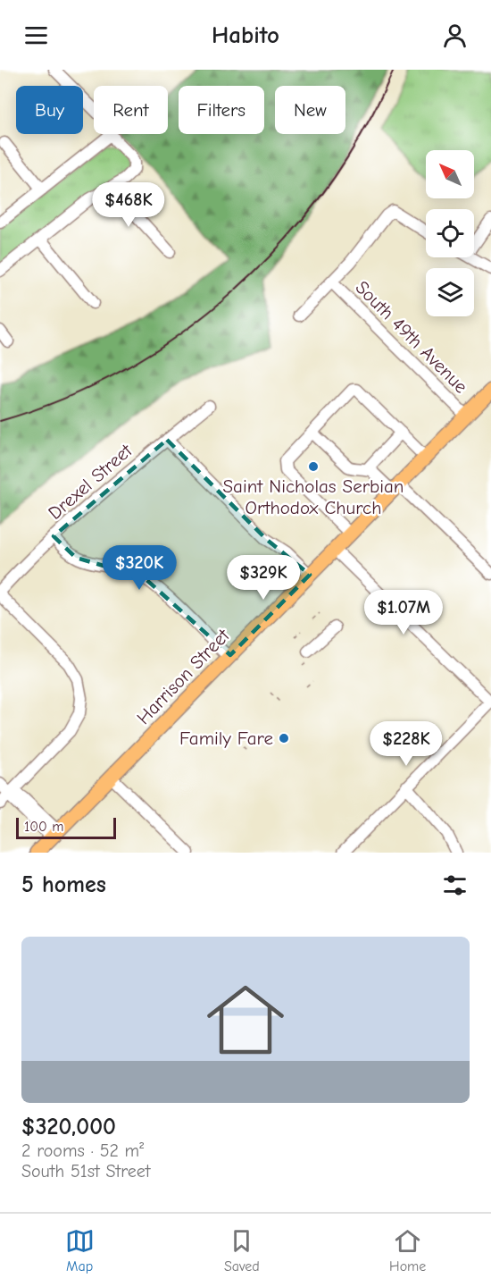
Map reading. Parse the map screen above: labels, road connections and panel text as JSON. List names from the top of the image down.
{
  "streets": {
    "main road": ["Harrison Street"],
    "street": ["South 49th Avenue", "Drexel Street"]
  },
  "crossings": [
    ["South 49th Avenue", "Harrison Street"]
  ],
  "places": ["Saint Nicholas Serbian Orthodox Church", "Family Fare"],
  "scale_bar": "100 m",
  "north": "top left",
  "page": {
    "header": "Habito",
    "chip": [
      "Buy",
      "Rent",
      "Filters",
      "New"
    ],
    "price": [
      "$468K",
      "$320K",
      "$329K",
      "$1.07M",
      "$228K"
    ],
    "scale": "100 m",
    "heading": "5 homes",
    "list": [
      {
        "name": "$320,000",
        "note": "2 rooms · 52 m² · South 51st Street"
      }
    ],
    "tabs": ["Map", "Saved", "Home"]
  }
}
